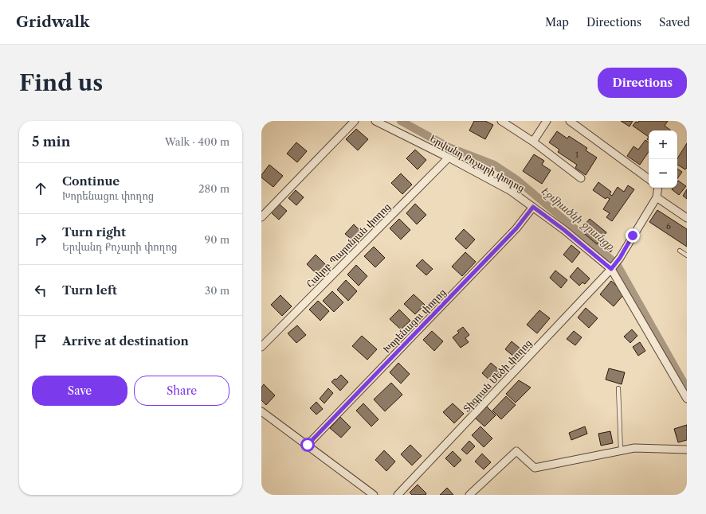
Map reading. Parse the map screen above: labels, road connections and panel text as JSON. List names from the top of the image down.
{
  "streets": {
    "street": [
      "Երվանդ Քոչարի փողոց",
      "Հակոբ Պարոնյան փողոց",
      "Խորենացու փողոց",
      "Տիգրան Մեծի փողոց"
    ]
  },
  "crossings": [
    ["Երվանդ Քոչարի փողոց", "Հակոբ Պարոնյան փողոց"],
    ["Երվանդ Քոչարի փողոց", "Խորենացու փողոց"],
    ["Երվանդ Քոչարի փողոց", "Տիգրան Մեծի փողոց"]
  ],
  "water": ["Էջմիածնի ջրանցք"],
  "house_numbers": ["1", "6"],
  "page": {
    "header": "Gridwalk",
    "nav": ["Map", "Directions", "Saved"],
    "buttons": [
      "Directions",
      ["Save", "Share"]
    ],
    "title": "Find us",
    "heading": ["5 min", "Walk · 400 m"],
    "map_buttons": ["+", "−"],
    "list": [
      ["Continue", "Խորենացու փողոց", "280 m"],
      ["Turn right", "Երվանդ Քոչարի փողոց", "90 m"],
      ["Turn left", "30 m"],
      "Arrive at destination"
    ]
  }
}
